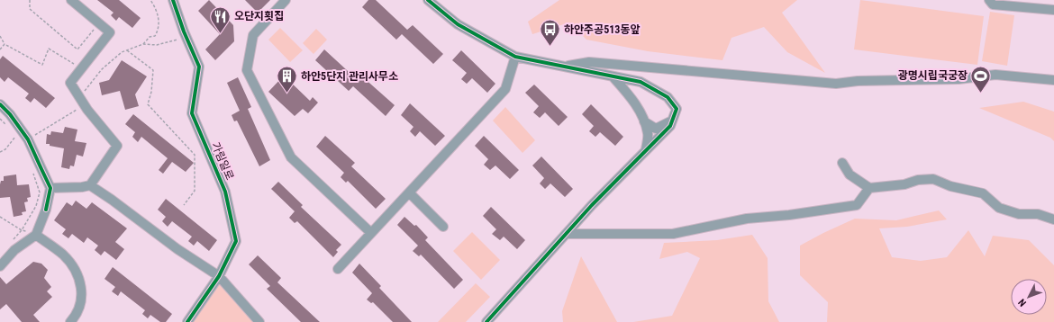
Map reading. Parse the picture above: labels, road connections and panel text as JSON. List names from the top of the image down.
{
  "streets": {
    "street": ["가림일로"]
  },
  "places": {
    "restaurant": ["오단지횟집"],
    "bus stop": ["하안주공513동앞"],
    "sports": ["광명시립국궁장"],
    "building": ["하안5단지 관리사무소"]
  },
  "north": "bottom left"
}
